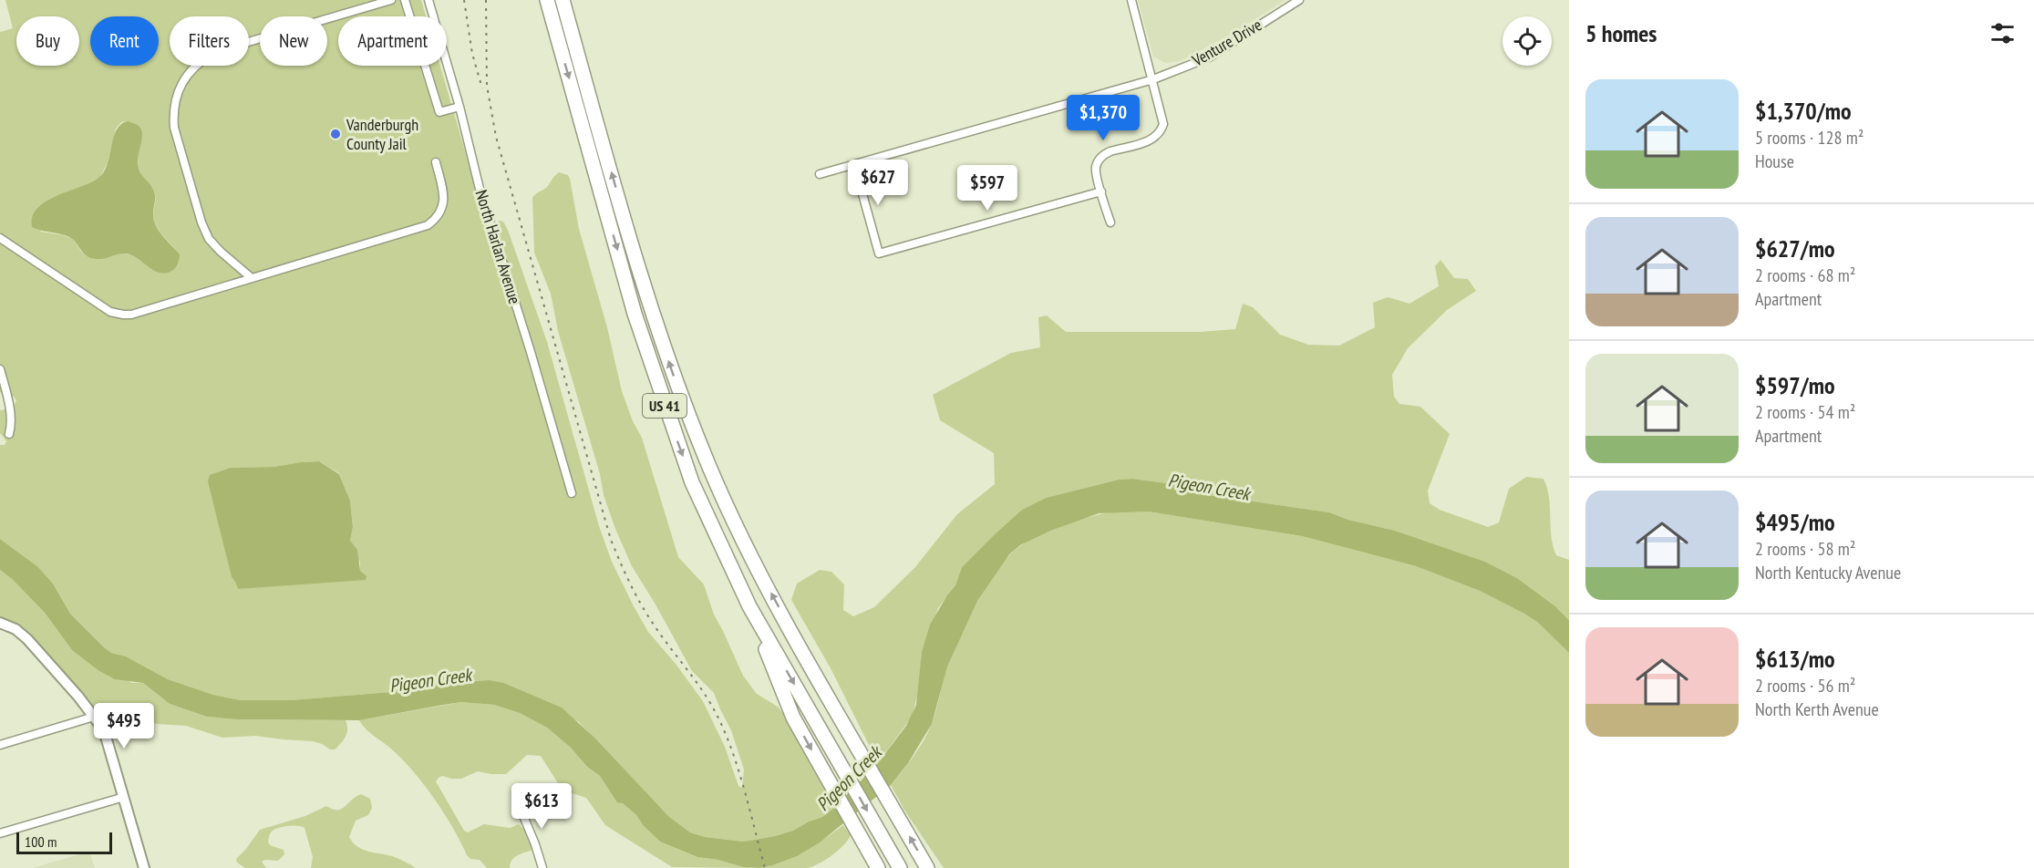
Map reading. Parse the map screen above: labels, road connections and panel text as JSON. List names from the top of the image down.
{
  "streets": {
    "highway": ["US 41"],
    "street": ["Venture Drive", "North Harlan Avenue"]
  },
  "water": ["Pigeon Creek"],
  "places": ["Vanderburgh County Jail"],
  "scale_bar": "100 m",
  "page": {
    "heading": "5 homes",
    "chip": [
      "Buy",
      "Rent",
      "Filters",
      "New",
      "Apartment"
    ],
    "list": [
      {
        "name": "$1,370/mo",
        "note": "5 rooms · 128 m² · House"
      },
      {
        "name": "$627/mo",
        "note": "2 rooms · 68 m² · Apartment"
      },
      {
        "name": "$597/mo",
        "note": "2 rooms · 54 m² · Apartment"
      },
      {
        "name": "$495/mo",
        "note": "2 rooms · 58 m² · North Kentucky Avenue"
      },
      {
        "name": "$613/mo",
        "note": "2 rooms · 56 m² · North Kerth Avenue"
      }
    ],
    "price": [
      "$1,370",
      "$627",
      "$597",
      "$495",
      "$613"
    ],
    "scale": "100 m"
  }
}
